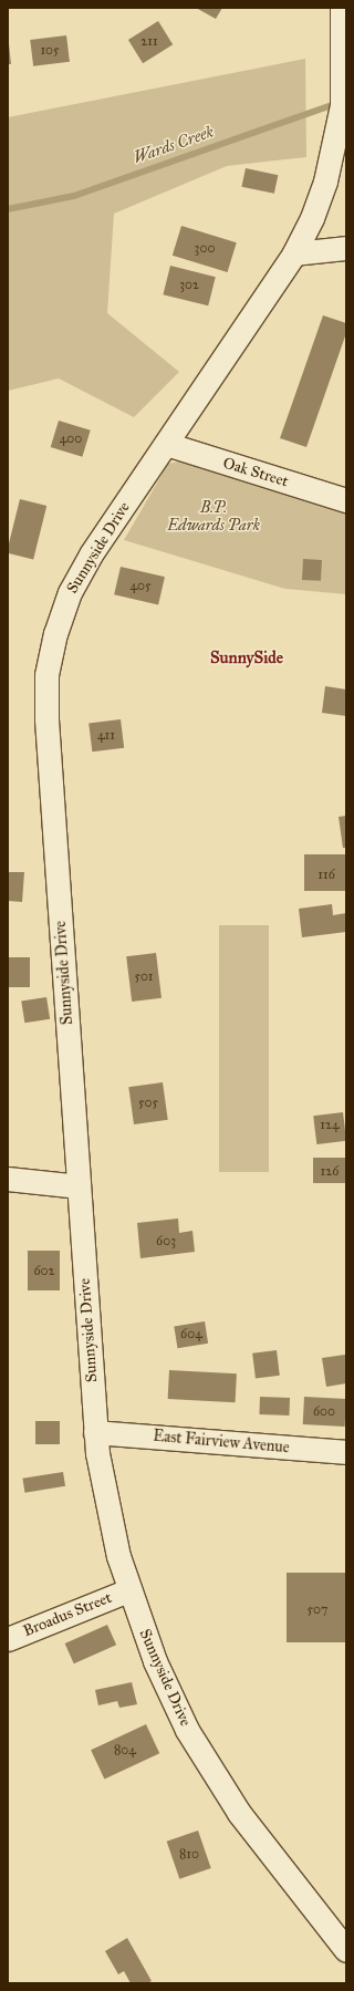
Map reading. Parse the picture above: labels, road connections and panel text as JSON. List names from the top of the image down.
{
  "streets": {
    "street": [
      "Oak Street",
      "Sunnyside Drive",
      "East Fairview Avenue",
      "Broadus Street"
    ]
  },
  "crossings": [
    ["Oak Street", "Sunnyside Drive"],
    ["Sunnyside Drive", "East Fairview Avenue"],
    ["Sunnyside Drive", "Broadus Street"]
  ],
  "districts": ["SunnySide"],
  "water": ["Wards Creek"],
  "parks": ["B.P. Edwards Park"],
  "house_numbers": [
    "211",
    "105",
    "300",
    "302",
    "400",
    "405",
    "411",
    "116",
    "501",
    "505",
    "124",
    "126",
    "603",
    "602",
    "604",
    "600",
    "507",
    "804",
    "810"
  ]
}
